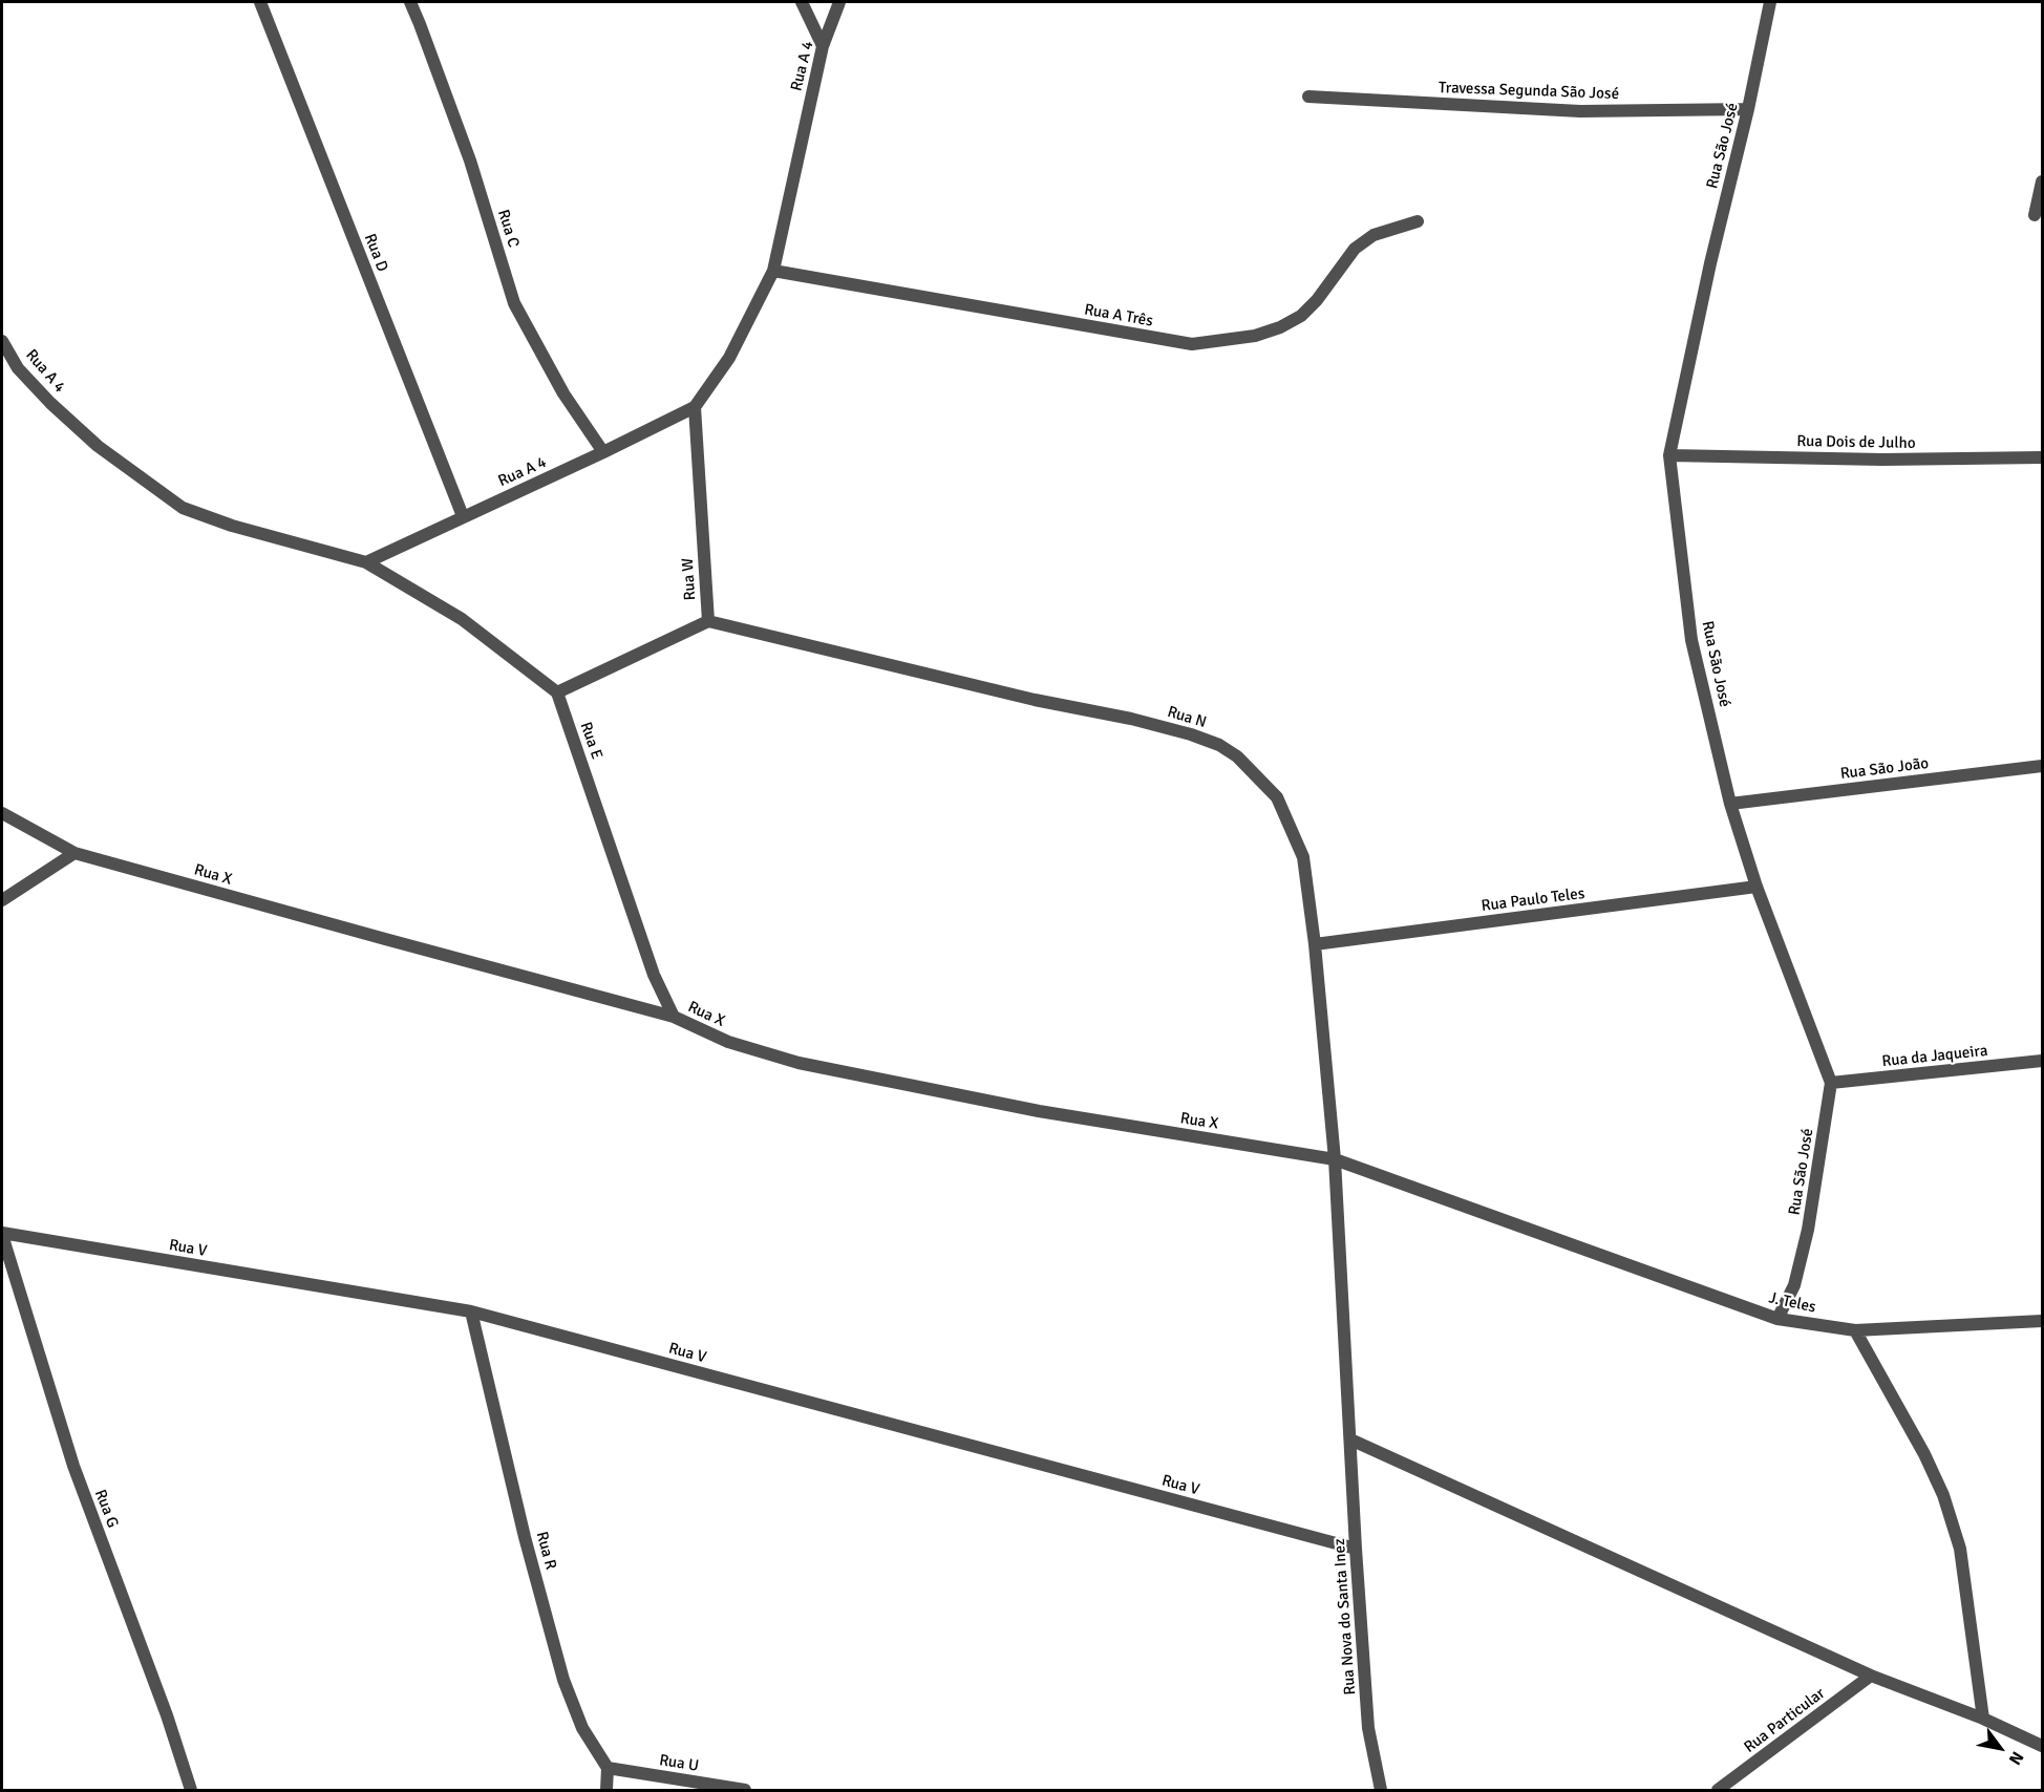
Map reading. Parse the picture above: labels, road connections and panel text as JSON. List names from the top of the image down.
{
  "streets": {
    "street": [
      "Rua A 4",
      "Travessa Segunda São José",
      "Rua São José",
      "Rua C",
      "Rua D",
      "Rua A Três",
      "Rua Dois de Julho",
      "Rua W",
      "Rua N",
      "Rua E",
      "Rua São João",
      "Rua X",
      "Rua Paulo Teles",
      "Rua da Jaqueira",
      "Rua V",
      "J. Teles",
      "Rua G",
      "Rua R",
      "Rua Nova do Santa Inez",
      "Rua Particular",
      "Rua U"
    ]
  },
  "crossings": [
    ["Rua A 4", "Rua C"],
    ["Rua A 4", "Rua D"],
    ["Rua A 4", "Rua A Três"],
    ["Rua A 4", "Rua W"],
    ["Travessa Segunda São José", "Rua São José"],
    ["Rua São José", "Rua Dois de Julho"],
    ["Rua São José", "Rua São João"],
    ["Rua São José", "Rua Paulo Teles"],
    ["Rua São José", "Rua da Jaqueira"],
    ["Rua São José", "J. Teles"],
    ["Rua W", "Rua N"],
    ["Rua W", "Rua E"],
    ["Rua N", "Rua X"],
    ["Rua N", "Rua Paulo Teles"],
    ["Rua N", "J. Teles"],
    ["Rua N", "Rua Nova do Santa Inez"],
    ["Rua E", "Rua X"],
    ["Rua X", "J. Teles"],
    ["Rua X", "Rua Nova do Santa Inez"],
    ["Rua V", "Rua G"],
    ["Rua V", "Rua R"],
    ["Rua V", "Rua Nova do Santa Inez"],
    ["J. Teles", "Rua Nova do Santa Inez"],
    ["Rua R", "Rua U"]
  ],
  "north": "bottom right"
}
